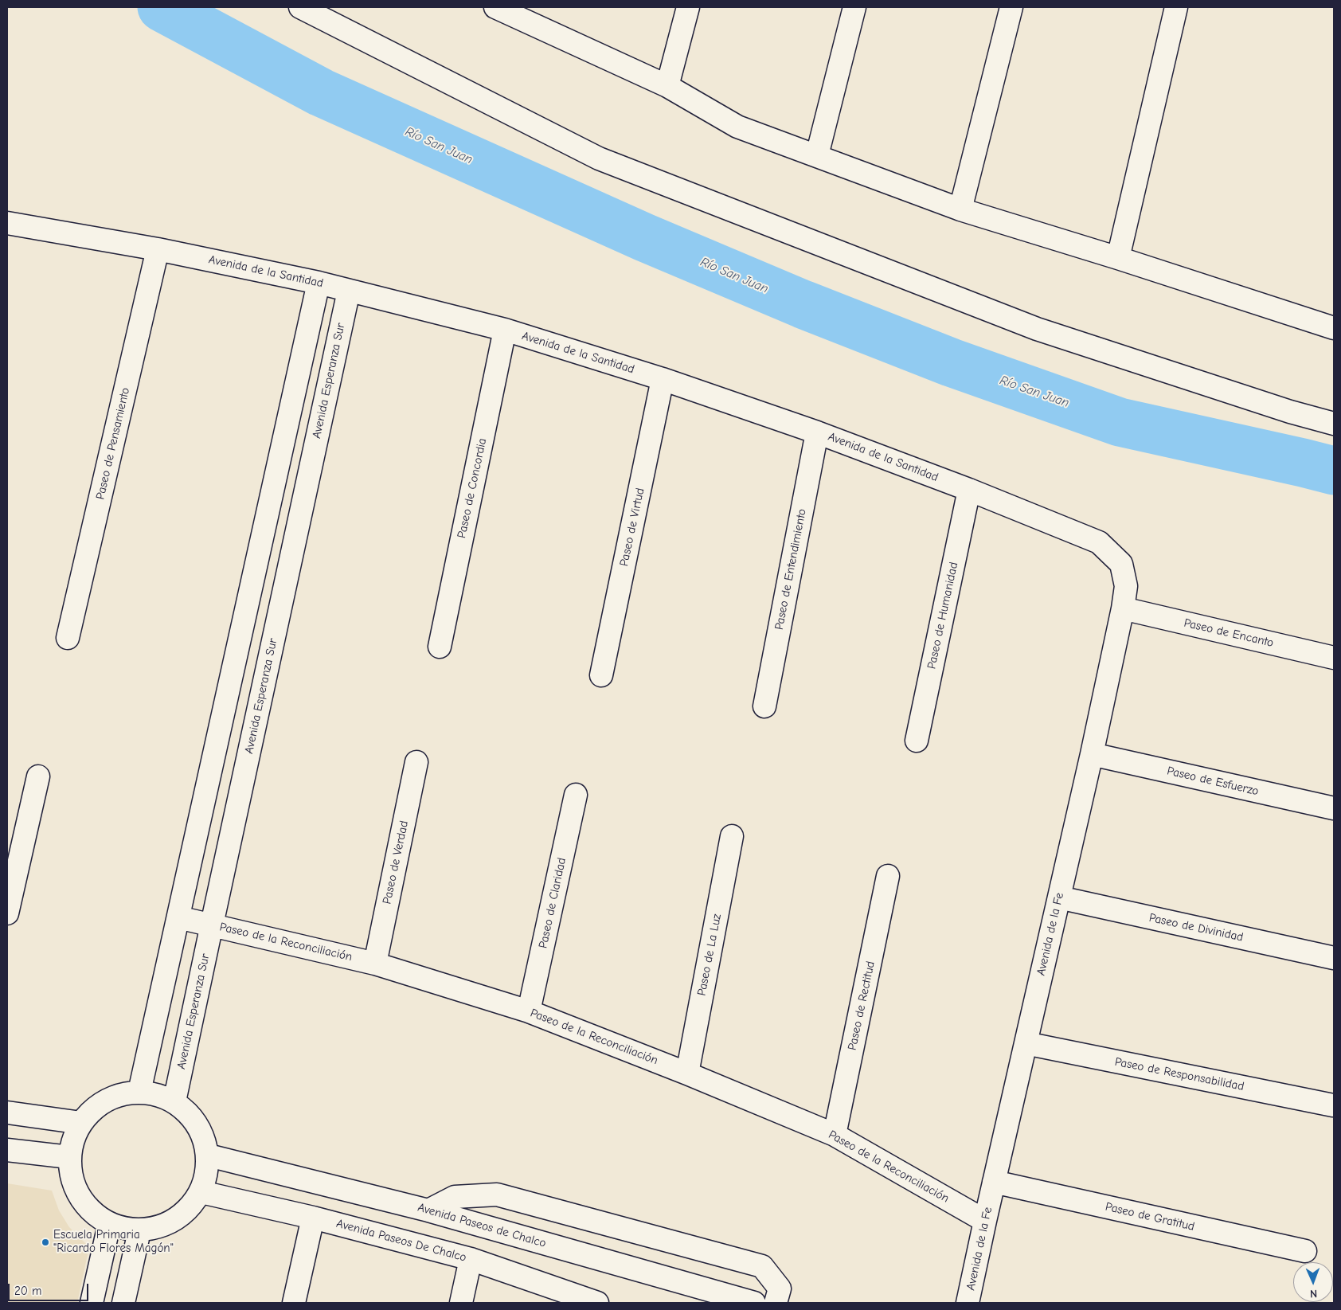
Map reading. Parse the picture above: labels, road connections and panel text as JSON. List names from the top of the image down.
{
  "streets": {
    "street": [
      "Avenida de la Santidad",
      "Avenida Esperanza Sur",
      "Paseo de Pensamiento",
      "Paseo de Concordia",
      "Paseo de Virtud",
      "Paseo de Entendimiento",
      "Paseo de Humanidad",
      "Paseo de Encanto",
      "Paseo de Esfuerzo",
      "Paseo de Verdad",
      "Paseo de Claridad",
      "Paseo de Divinidad",
      "Avenida de la Fe",
      "Paseo de la Reconciliación",
      "Paseo de La Luz",
      "Paseo de Rectitud",
      "Paseo de Responsabilidad",
      "Paseo de Gratitud",
      "Avenida Paseos de Chalco",
      "Avenida Paseos De Chalco"
    ]
  },
  "crossings": [
    ["Avenida de la Santidad", "Avenida Esperanza Sur"],
    ["Avenida de la Santidad", "Paseo de Pensamiento"],
    ["Avenida de la Santidad", "Paseo de Concordia"],
    ["Avenida de la Santidad", "Paseo de Virtud"],
    ["Avenida de la Santidad", "Paseo de Entendimiento"],
    ["Avenida de la Santidad", "Paseo de Humanidad"],
    ["Avenida de la Santidad", "Avenida de la Fe"],
    ["Avenida Esperanza Sur", "Paseo de la Reconciliación"],
    ["Avenida Esperanza Sur", "Avenida Paseos de Chalco"],
    ["Avenida Esperanza Sur", "Avenida Paseos De Chalco"],
    ["Paseo de Encanto", "Avenida de la Fe"],
    ["Paseo de Esfuerzo", "Avenida de la Fe"],
    ["Paseo de Verdad", "Paseo de la Reconciliación"],
    ["Paseo de Claridad", "Paseo de la Reconciliación"],
    ["Paseo de Divinidad", "Avenida de la Fe"],
    ["Avenida de la Fe", "Paseo de la Reconciliación"],
    ["Avenida de la Fe", "Paseo de Responsabilidad"],
    ["Avenida de la Fe", "Paseo de Gratitud"],
    ["Paseo de la Reconciliación", "Paseo de La Luz"],
    ["Paseo de la Reconciliación", "Paseo de Rectitud"],
    ["Avenida Paseos de Chalco", "Avenida Paseos De Chalco"]
  ],
  "water": ["Río San Juan"],
  "places": ["Escuela Primaria \"Ricardo Flores Magón\""],
  "scale_bar": "20 m",
  "north": "bottom"
}
